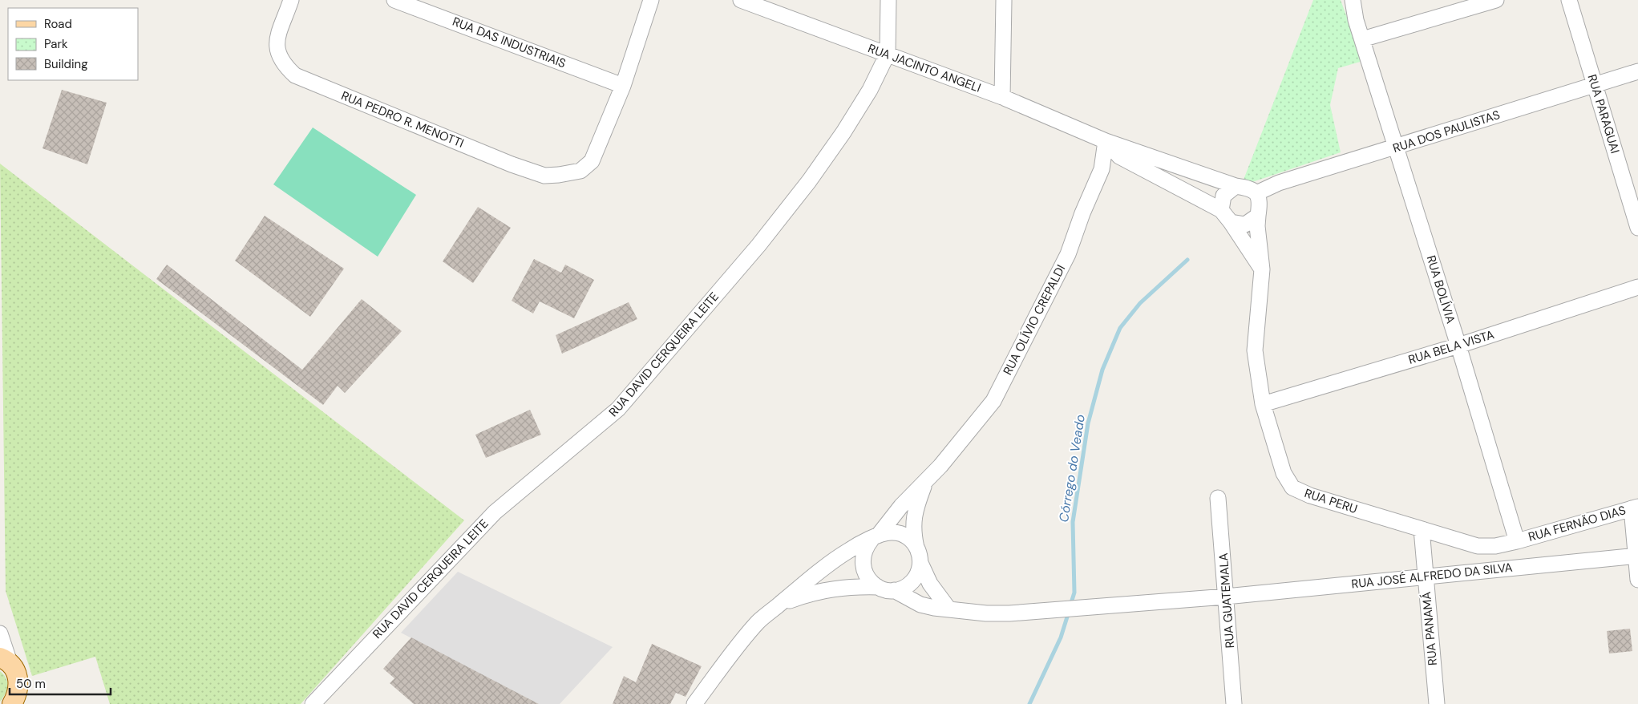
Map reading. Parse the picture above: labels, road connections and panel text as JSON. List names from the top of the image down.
{
  "streets": {
    "street": [
      "RUA DAS INDUSTRIAIS",
      "RUA JACINTO ANGELI",
      "RUA PARAGUAI",
      "RUA PEDRO R. MENOTTI",
      "RUA DOS PAULISTAS",
      "RUA BOLÍVIA",
      "RUA OLÍVIO CREPALDI",
      "RUA BELA VISTA",
      "RUA DAVID CERQUEIRA LEITE",
      "RUA PERU",
      "RUA FERNÃO DIAS",
      "RUA JOSÉ ALFREDO DA SILVA",
      "RUA GUATEMALA",
      "RUA PANAMÁ"
    ]
  },
  "crossings": [
    ["RUA DAS INDUSTRIAIS", "RUA PEDRO R. MENOTTI"],
    ["RUA JACINTO ANGELI", "RUA DOS PAULISTAS"],
    ["RUA JACINTO ANGELI", "RUA OLÍVIO CREPALDI"],
    ["RUA JACINTO ANGELI", "RUA DAVID CERQUEIRA LEITE"],
    ["RUA JACINTO ANGELI", "RUA PERU"],
    ["RUA PARAGUAI", "RUA DOS PAULISTAS"],
    ["RUA DOS PAULISTAS", "RUA BOLÍVIA"],
    ["RUA DOS PAULISTAS", "RUA PERU"],
    ["RUA BOLÍVIA", "RUA BELA VISTA"],
    ["RUA BOLÍVIA", "RUA PERU"],
    ["RUA BOLÍVIA", "RUA FERNÃO DIAS"],
    ["RUA OLÍVIO CREPALDI", "RUA JOSÉ ALFREDO DA SILVA"],
    ["RUA BELA VISTA", "RUA PERU"],
    ["RUA PERU", "RUA FERNÃO DIAS"],
    ["RUA PERU", "RUA PANAMÁ"],
    ["RUA JOSÉ ALFREDO DA SILVA", "RUA GUATEMALA"],
    ["RUA JOSÉ ALFREDO DA SILVA", "RUA PANAMÁ"]
  ],
  "water": ["Córrego do Veado"],
  "legend": ["Road", "Park", "Building"],
  "scale_bar": "50 m"
}
